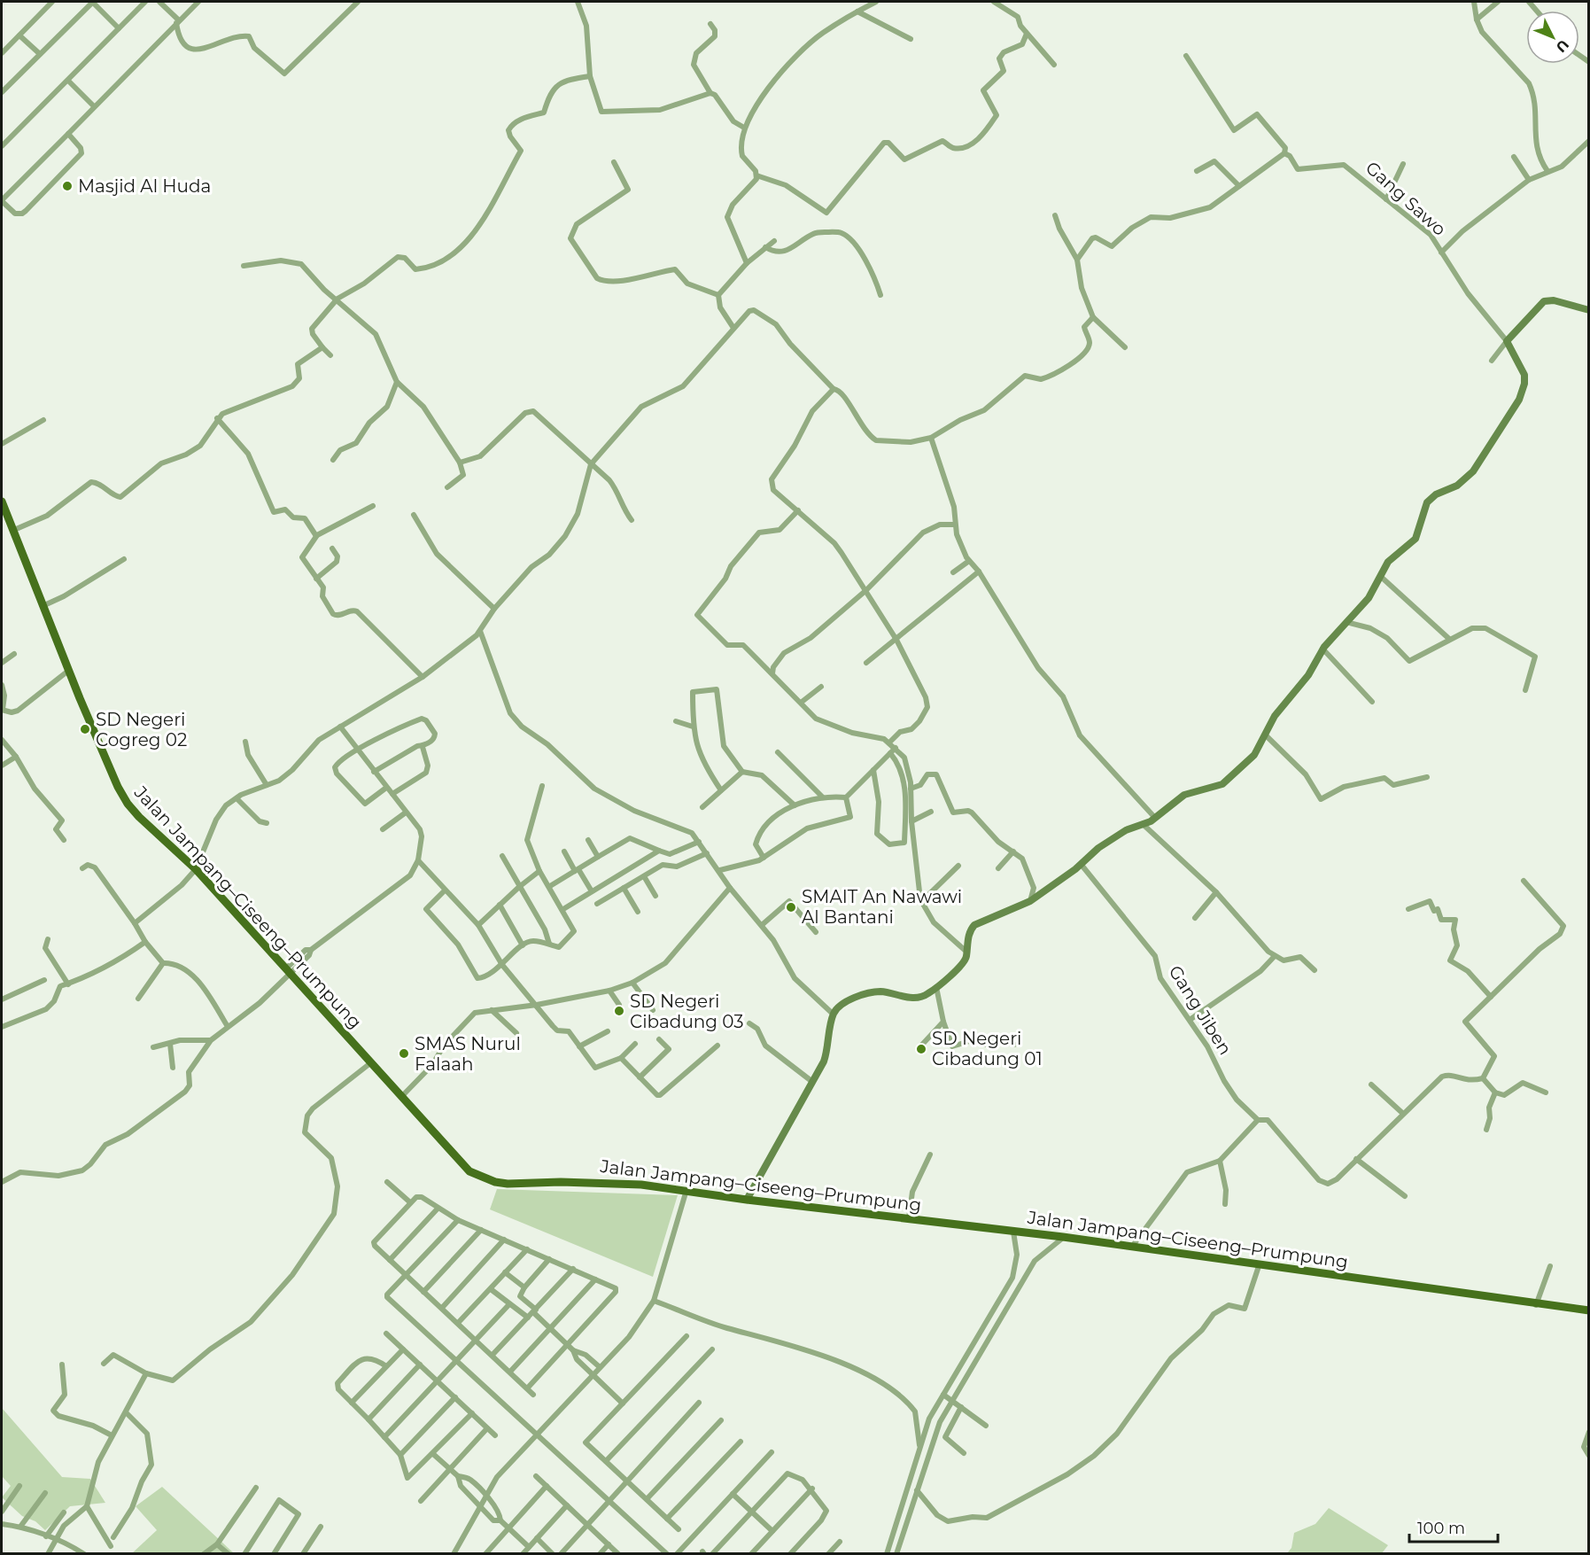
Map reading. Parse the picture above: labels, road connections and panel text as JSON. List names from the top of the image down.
{
  "streets": {
    "main road": ["Jalan Jampang–Ciseeng–Prumpung"],
    "street": ["Gang Sawo", "Gang Jiben"]
  },
  "places": [
    "Masjid Al Huda",
    "SD Negeri Cogreg 02",
    "SMAIT An Nawawi Al Bantani",
    "SD Negeri Cibadung 03",
    "SD Negeri Cibadung 01",
    "SMAS Nurul Falaah"
  ],
  "scale_bar": "100 m",
  "north": "bottom right"
}
